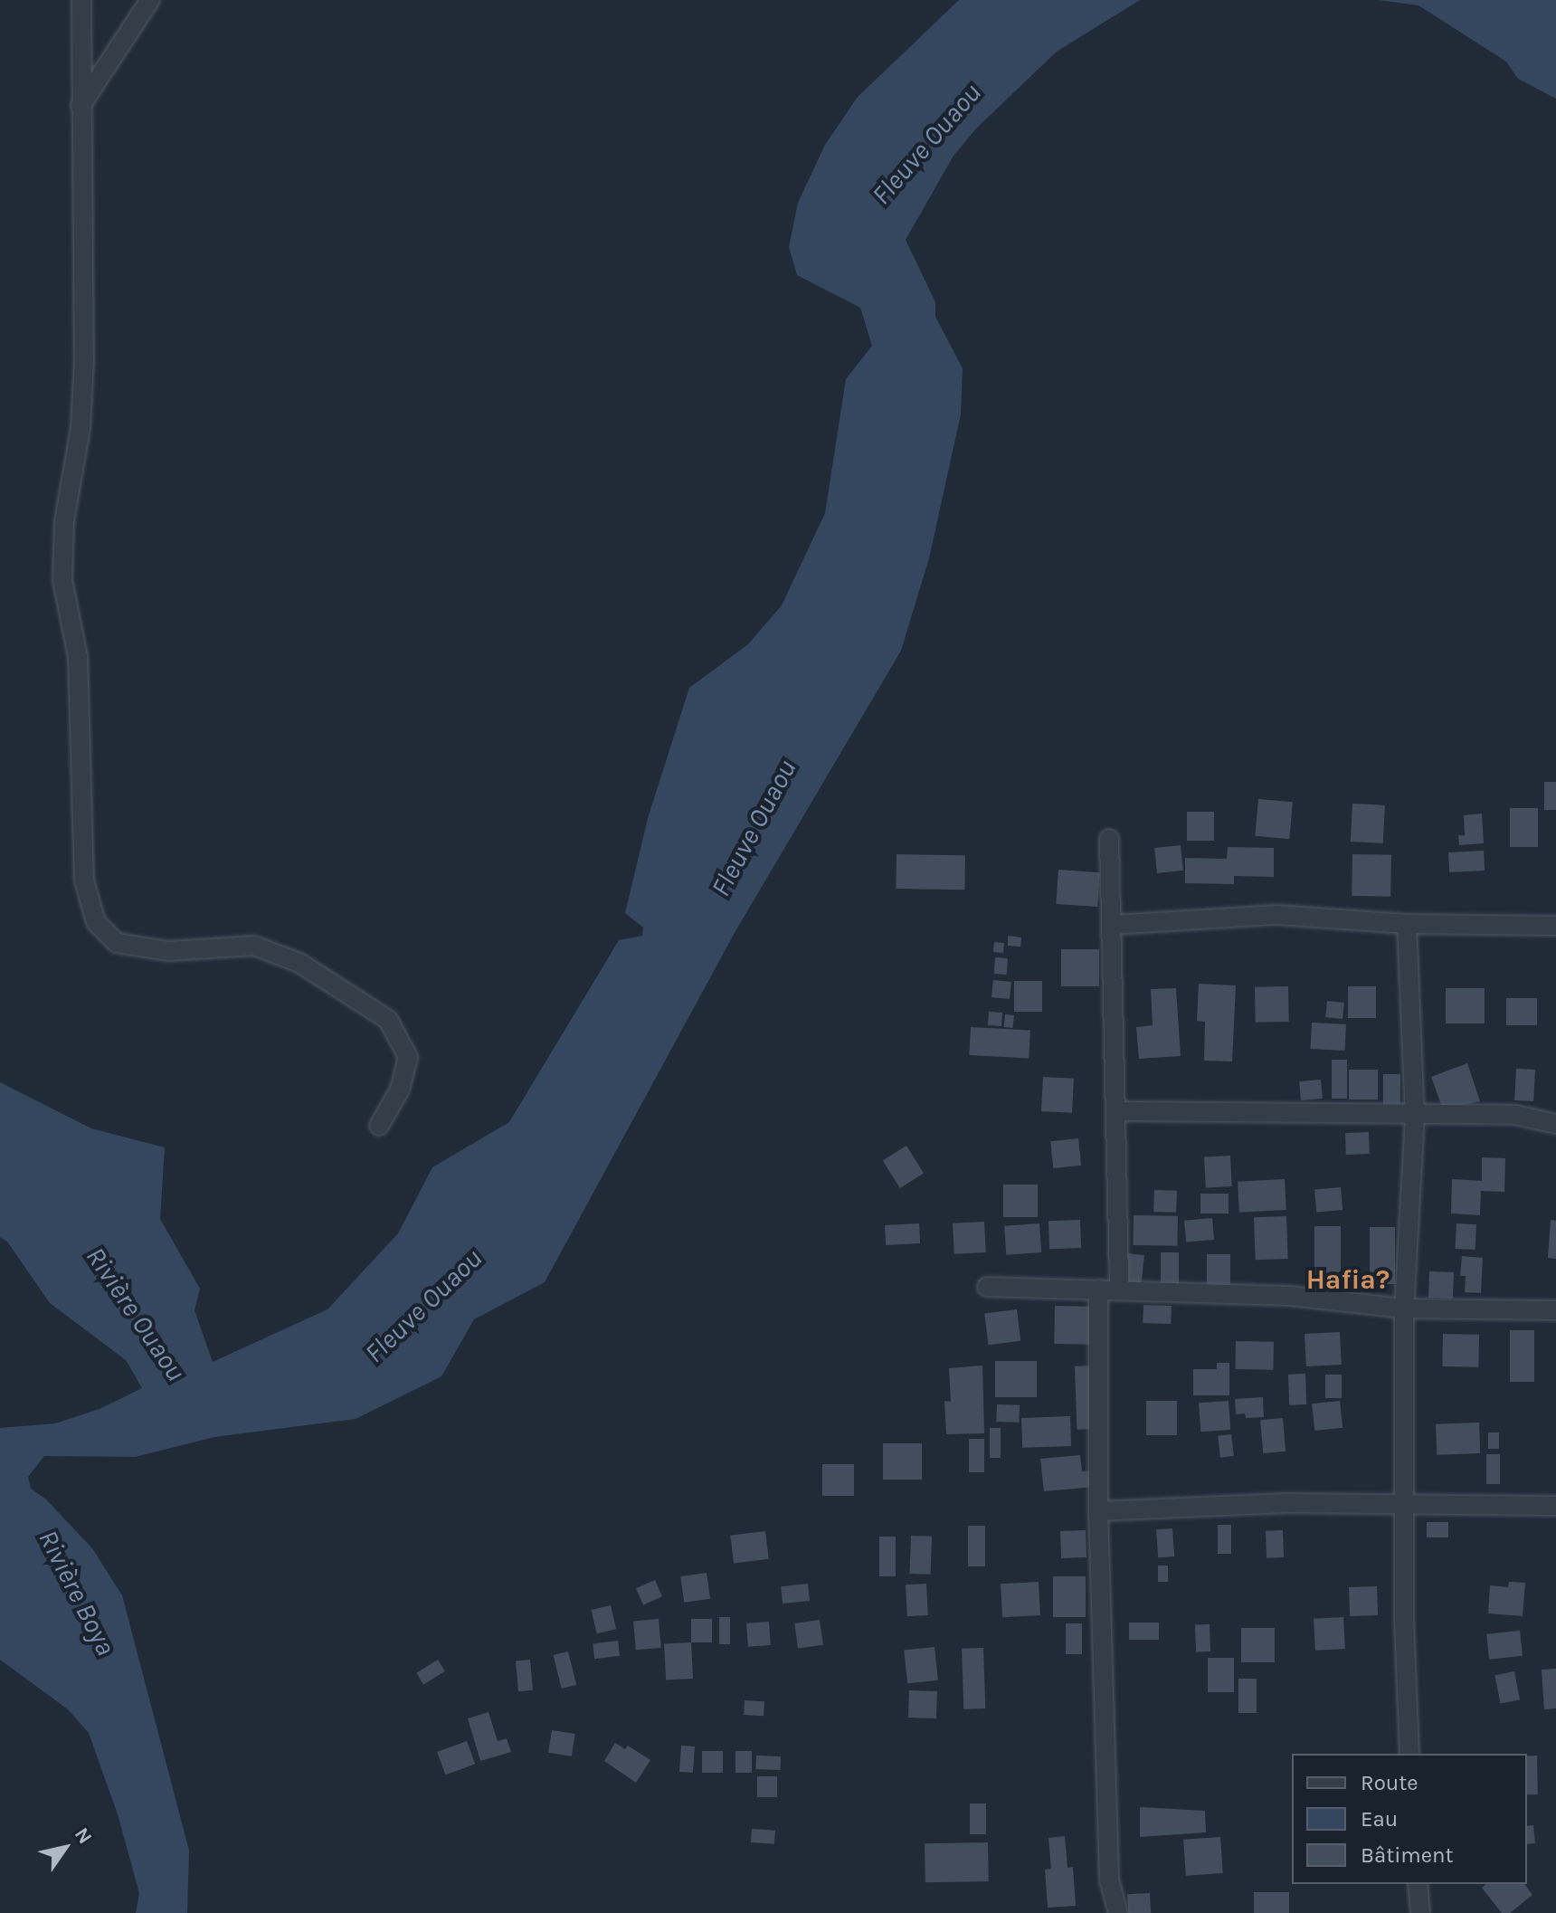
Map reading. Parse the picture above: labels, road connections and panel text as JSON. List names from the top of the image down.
{
  "districts": ["Hafia?"],
  "water": ["Fleuve Ouaou", "Rivière Ouaou", "Rivière Boya"],
  "legend": ["Route", "Eau", "Bâtiment"],
  "north": "top right"
}
